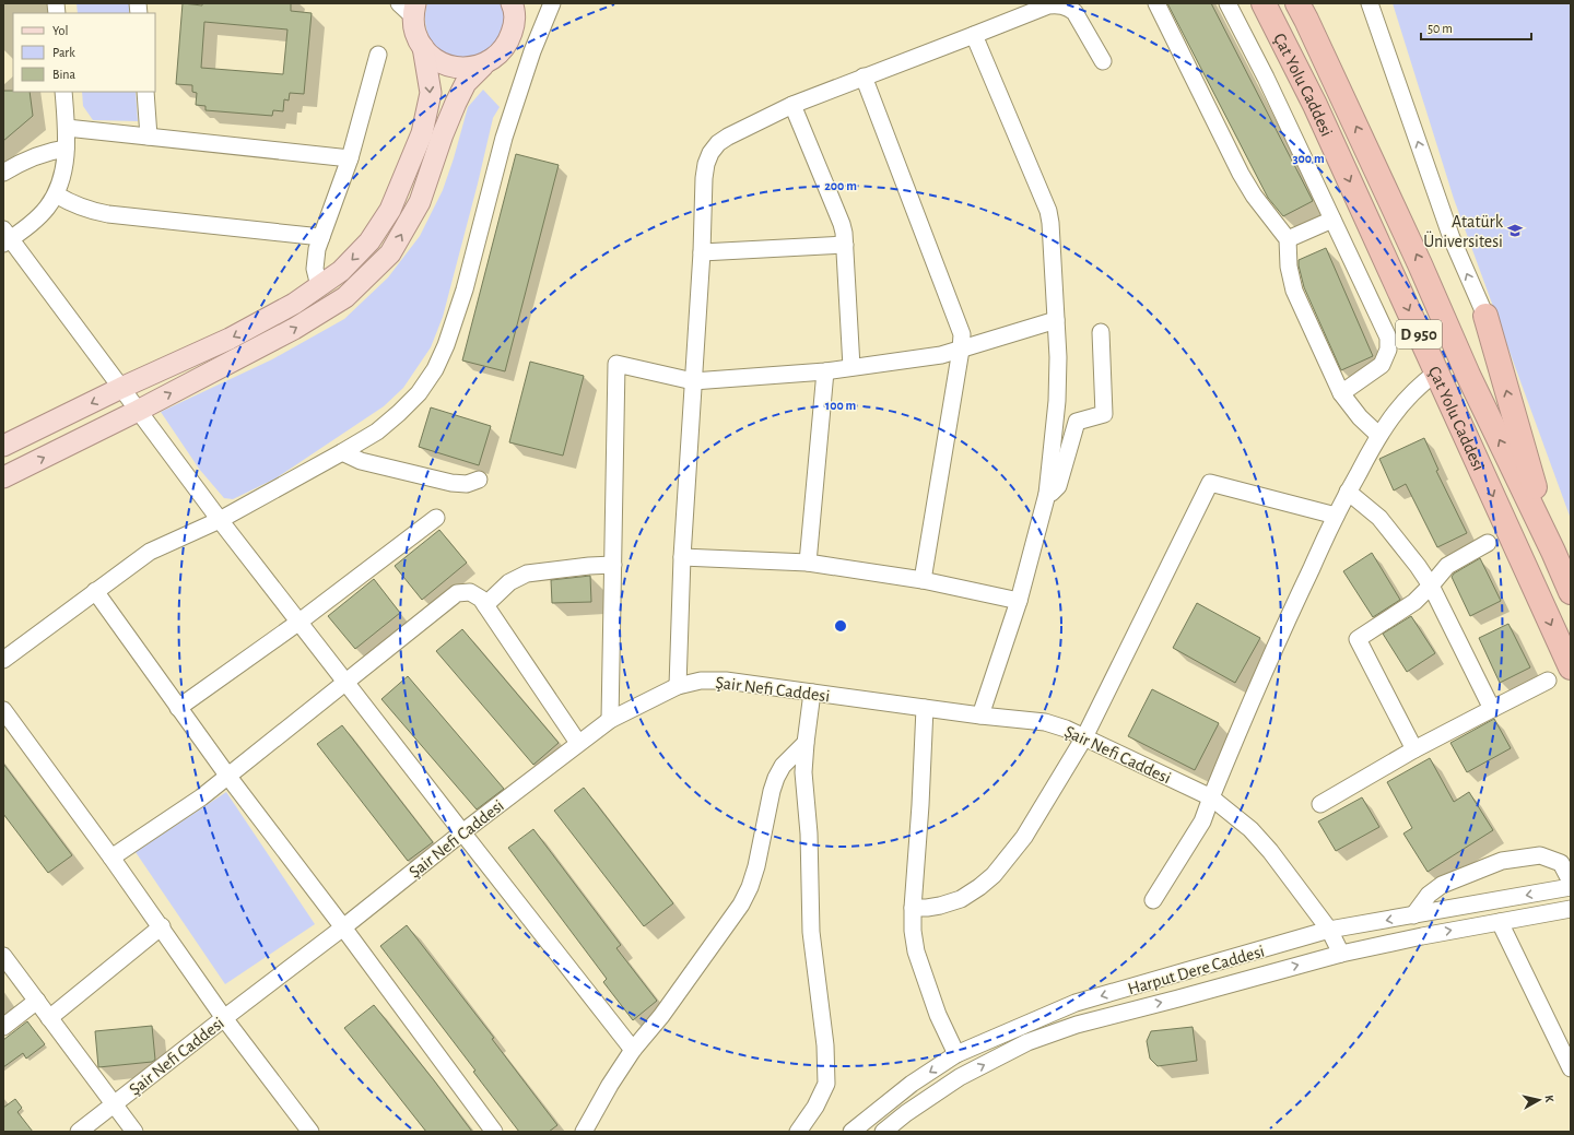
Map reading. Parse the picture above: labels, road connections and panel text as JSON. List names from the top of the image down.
{
  "streets": {
    "highway": ["Çat Yolu Caddesi", "D 950"],
    "street": ["Şair Nefi Caddesi", "Harput Dere Caddesi"]
  },
  "crossings": [
    ["Şair Nefi Caddesi", "Harput Dere Caddesi"]
  ],
  "places": {
    "school or university": ["Atatürk Üniversitesi"]
  },
  "legend": ["Yol", "Park", "Bina"],
  "scale_bar": "50 m",
  "north": "right",
  "rings": ["300 m", "200 m", "100 m"]
}
